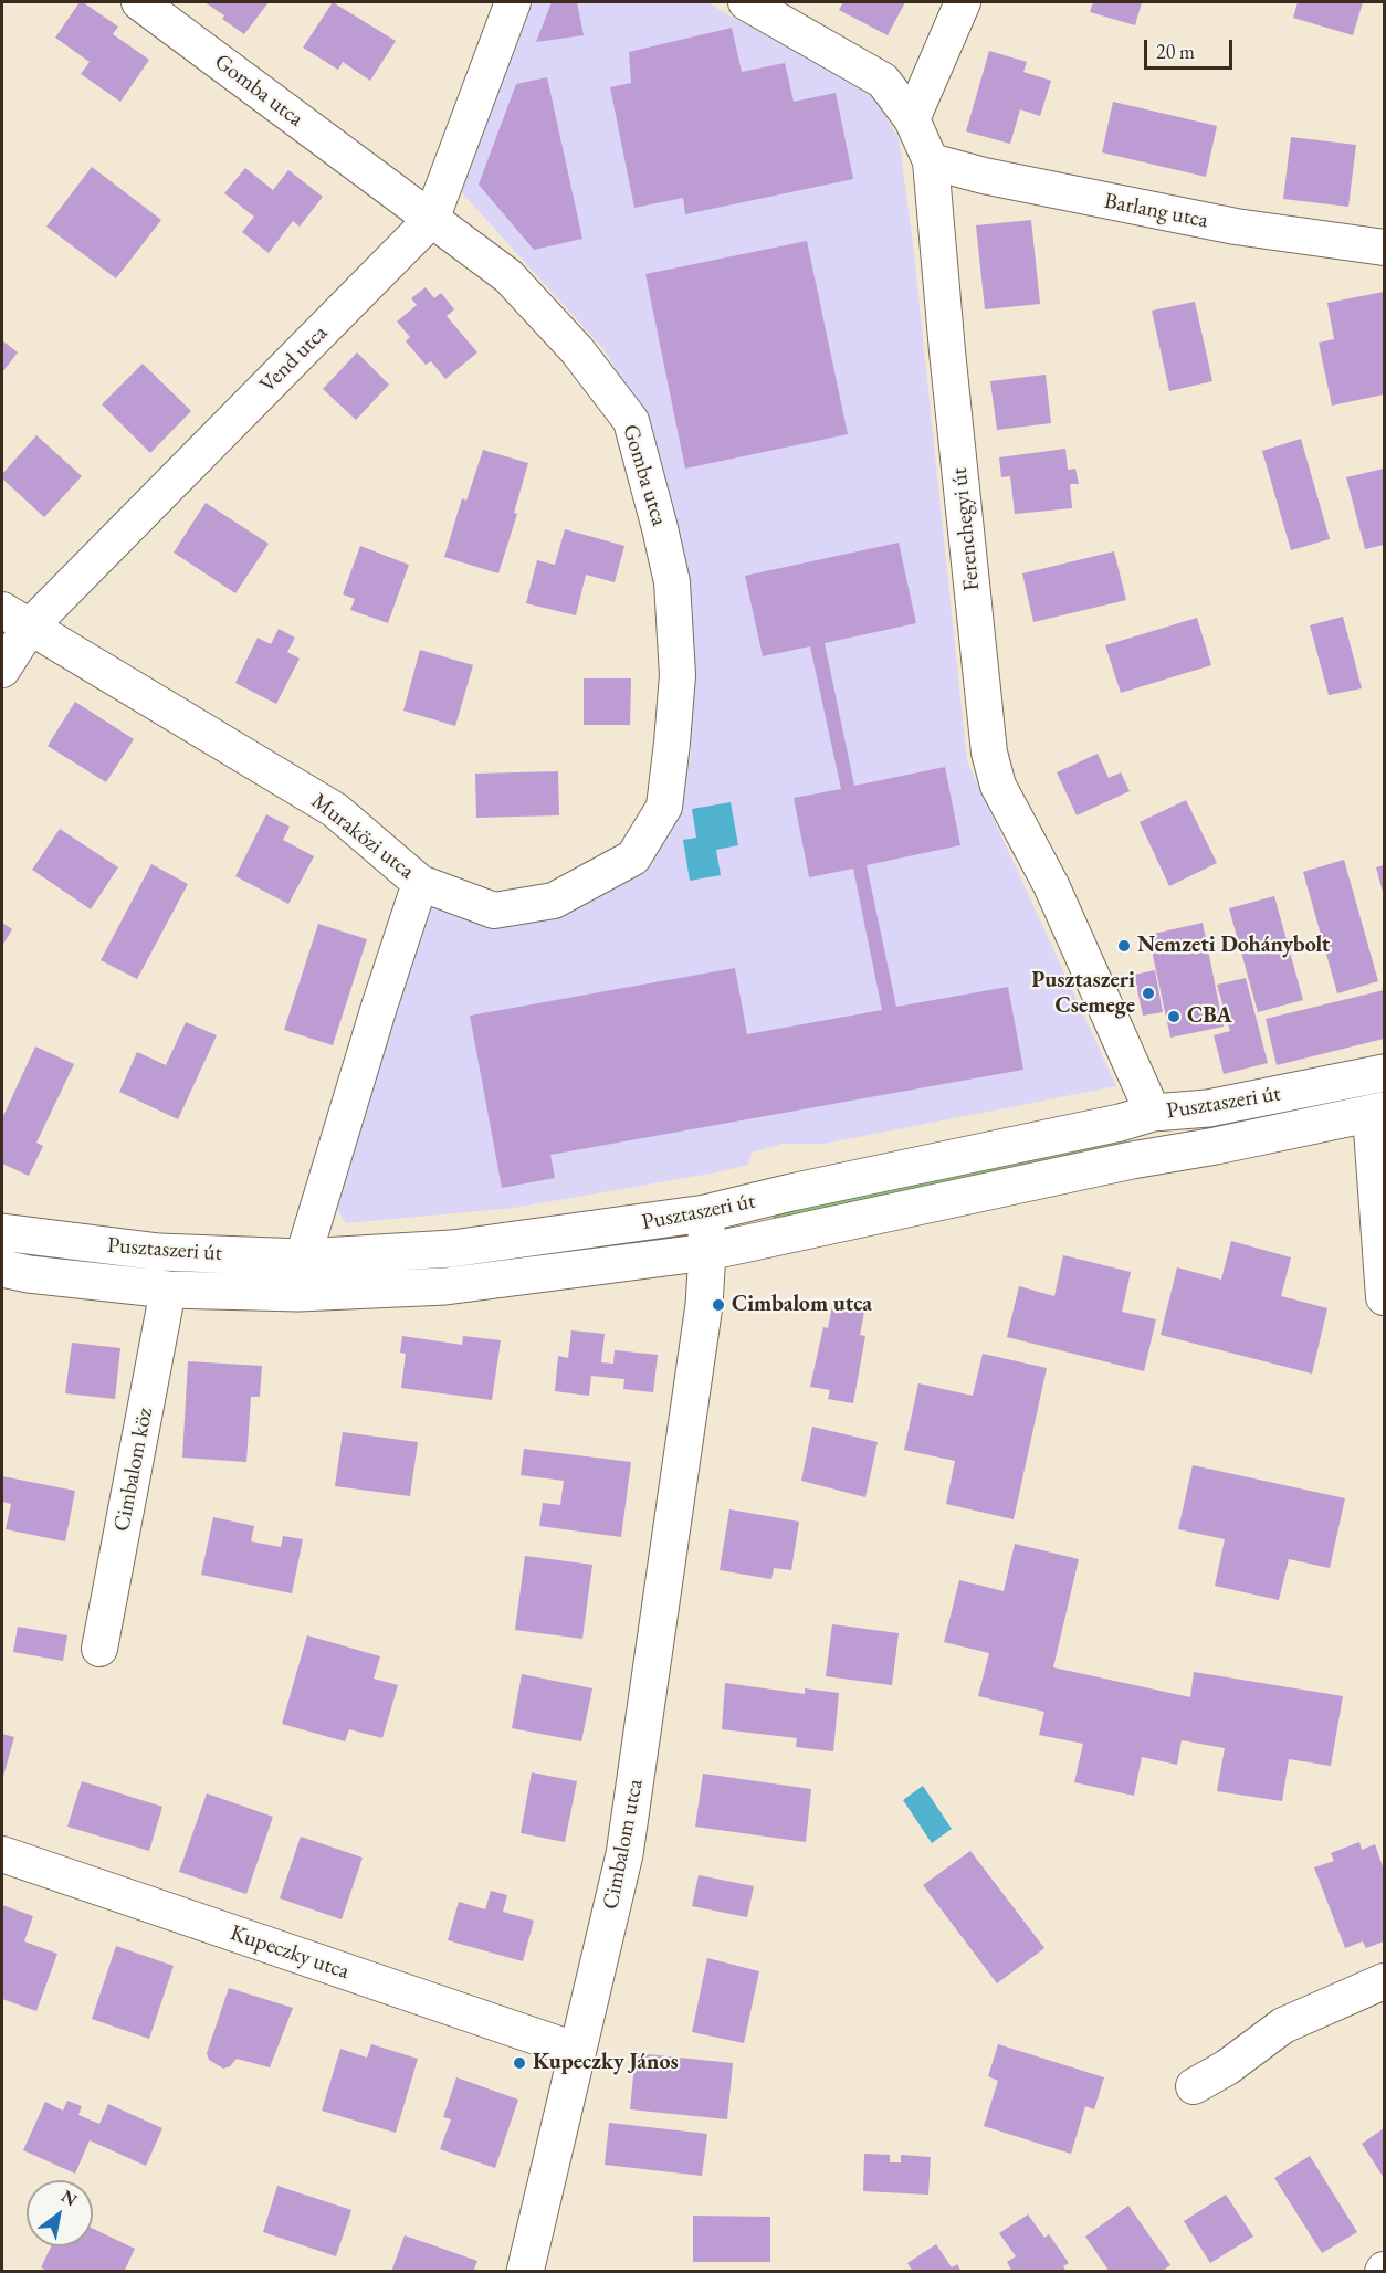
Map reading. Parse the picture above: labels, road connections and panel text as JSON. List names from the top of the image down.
{
  "streets": {
    "street": [
      "Gomba utca",
      "Barlang utca",
      "Vend utca",
      "Ferenchegyi út",
      "Muraközi utca",
      "Pusztaszeri út",
      "Cimbalom köz",
      "Cimbalom utca",
      "Kupeczky utca"
    ]
  },
  "crossings": [
    ["Gomba utca", "Vend utca"],
    ["Gomba utca", "Muraközi utca"],
    ["Barlang utca", "Ferenchegyi út"],
    ["Vend utca", "Muraközi utca"],
    ["Ferenchegyi út", "Pusztaszeri út"],
    ["Muraközi utca", "Pusztaszeri út"],
    ["Pusztaszeri út", "Cimbalom köz"],
    ["Pusztaszeri út", "Cimbalom utca"],
    ["Cimbalom utca", "Kupeczky utca"]
  ],
  "places": [
    "Nemzeti Dohánybolt",
    "Pusztaszeri Csemege",
    "CBA",
    "Cimbalom utca",
    "Kupeczky János"
  ],
  "scale_bar": "20 m",
  "north": "top right"
}
